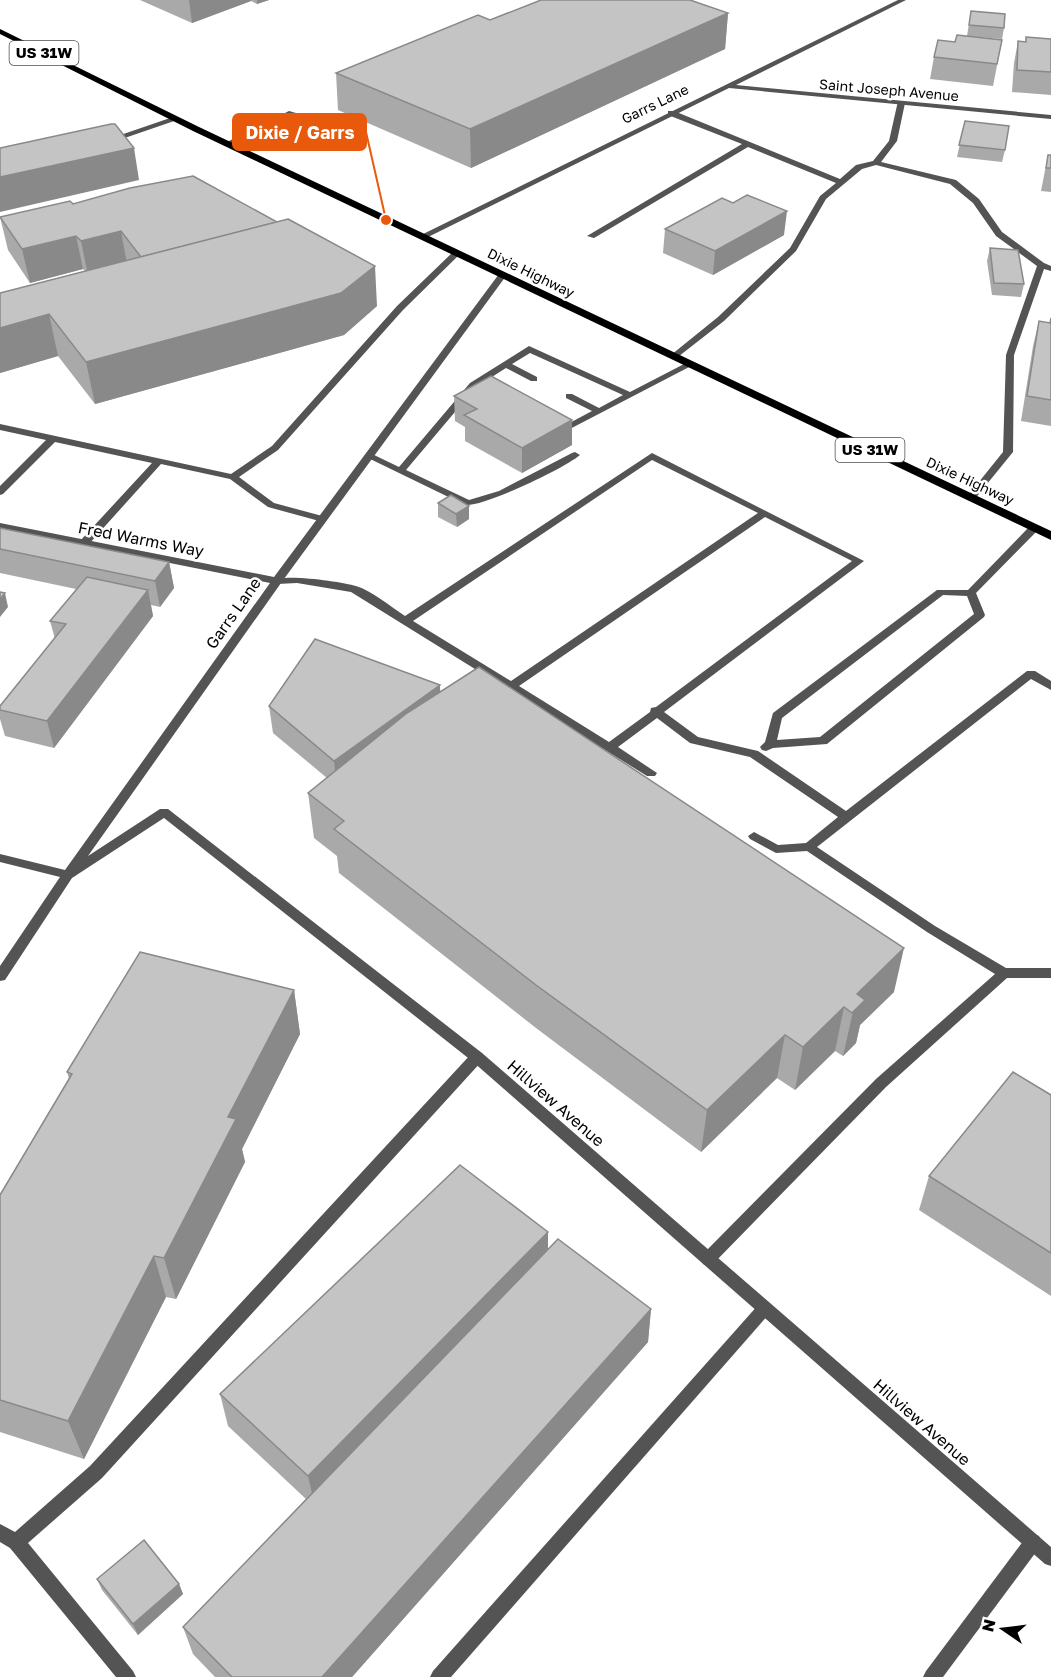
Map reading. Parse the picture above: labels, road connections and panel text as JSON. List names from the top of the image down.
{
  "streets": {
    "main road": ["US 31W", "Dixie Highway"],
    "street": [
      "Saint Joseph Avenue",
      "Garrs Lane",
      "Fred Warms Way",
      "Hillview Avenue"
    ]
  },
  "crossings": [
    ["Saint Joseph Avenue", "Garrs Lane"],
    ["Garrs Lane", "Dixie Highway"],
    ["Garrs Lane", "Fred Warms Way"],
    ["Garrs Lane", "Hillview Avenue"]
  ],
  "places": ["Dixie / Garrs"],
  "north": "left"
}
